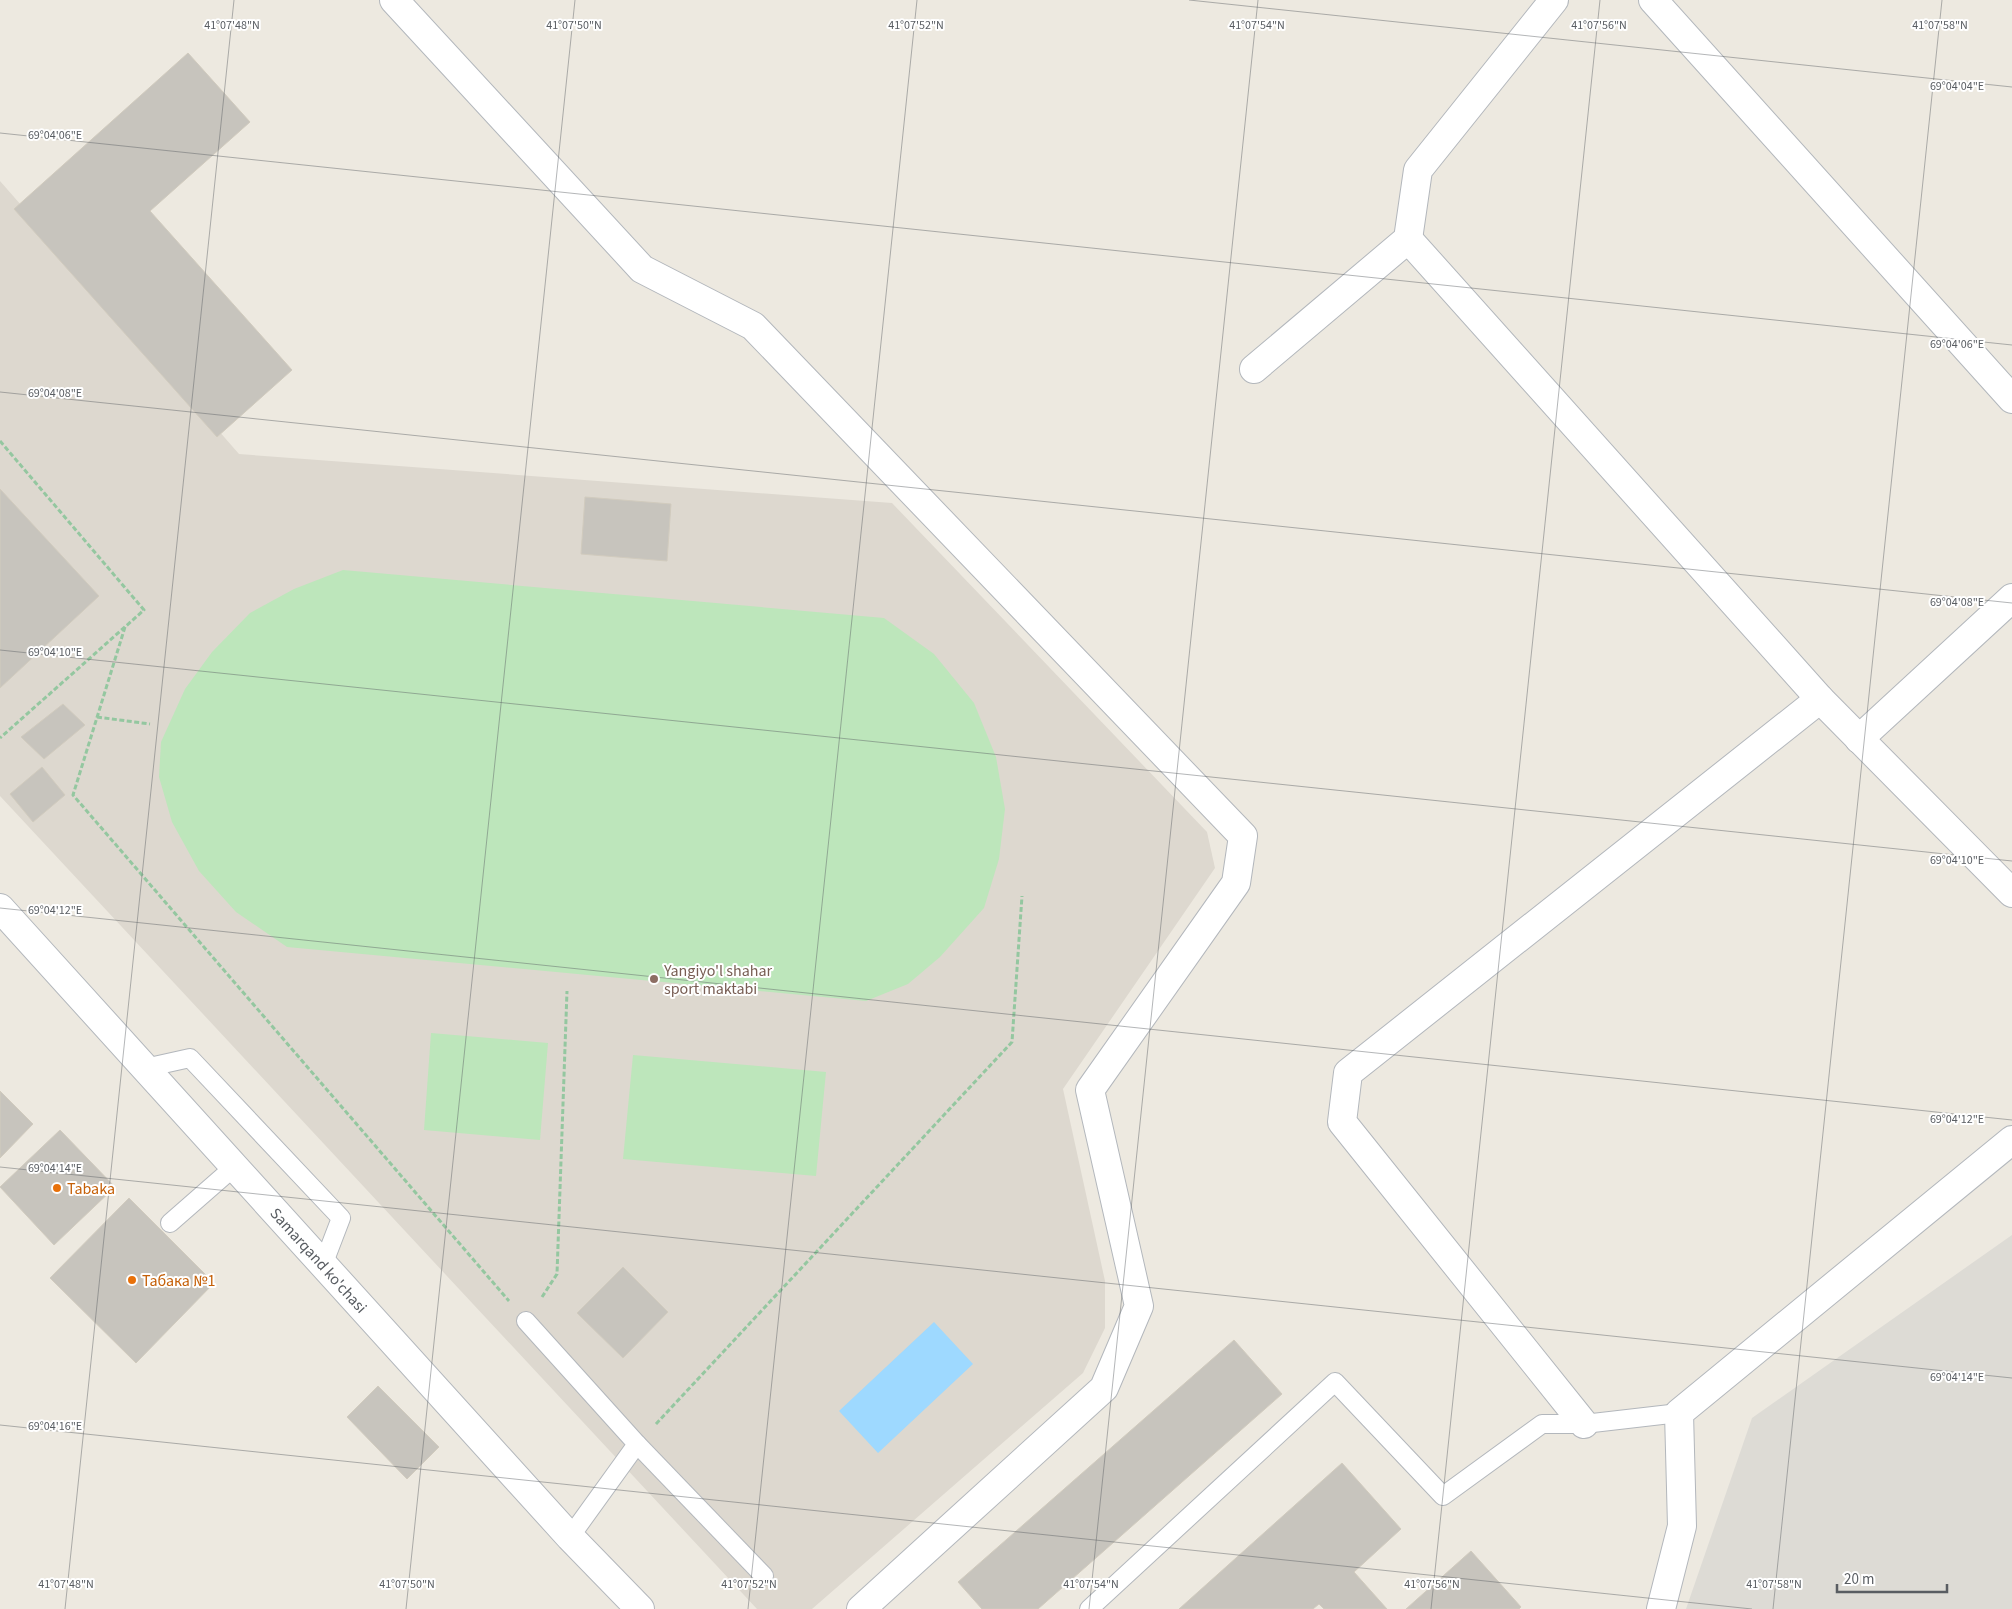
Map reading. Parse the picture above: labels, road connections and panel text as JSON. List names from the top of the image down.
{
  "streets": {
    "street": ["Samarqand ko'chasi"]
  },
  "places": ["Yangiyo'l shahar sport maktabi", "Tabaka", "Табака №1"],
  "scale_bar": "20 m",
  "coordinates": [
    "41°07'48\"N",
    "41°07'50\"N",
    "41°07'52\"N",
    "41°07'54\"N",
    "41°07'56\"N",
    "41°07'58\"N",
    "69°04'04\"E",
    "69°04'06\"E",
    "69°04'08\"E",
    "69°04'10\"E",
    "69°04'12\"E",
    "69°04'14\"E",
    "69°04'16\"E"
  ]
}
